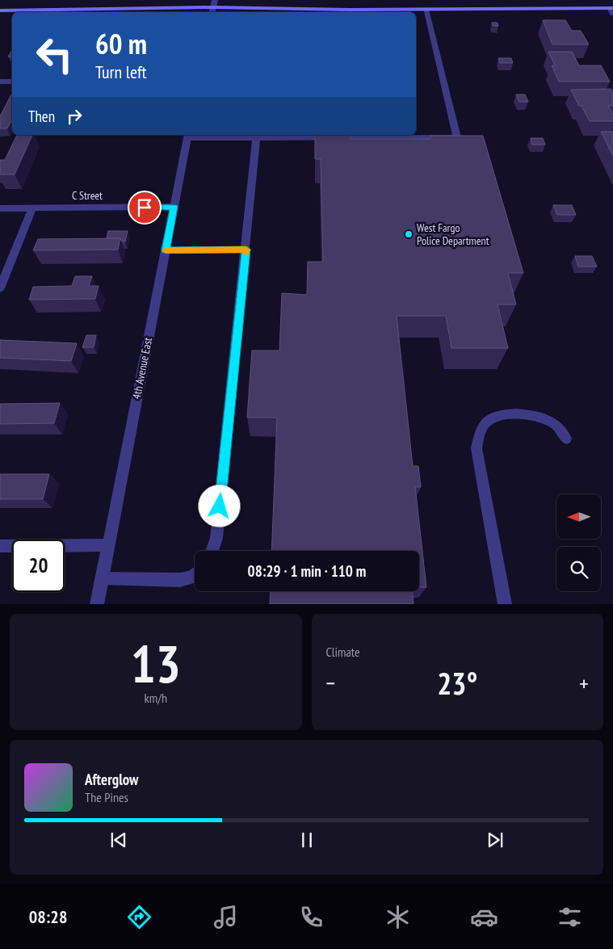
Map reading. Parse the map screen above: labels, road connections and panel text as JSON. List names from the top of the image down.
{
  "streets": {
    "street": ["C Street", "4th Avenue East"]
  },
  "crossings": [
    ["C Street", "4th Avenue East"]
  ],
  "places": ["West Fargo Police Department"],
  "north": "left",
  "page": {
    "turn": ["60 m", "Turn left"],
    "then": "Then",
    "limit": "20",
    "trip": "08:29 · 1 min · 110 m",
    "tile": [
      ["13", "km/h"],
      "Climate"
    ],
    "heat": ["−", "23°", "+"],
    "song": ["Afterglow", "The Pines"],
    "tabs": "08:28"
  }
}
